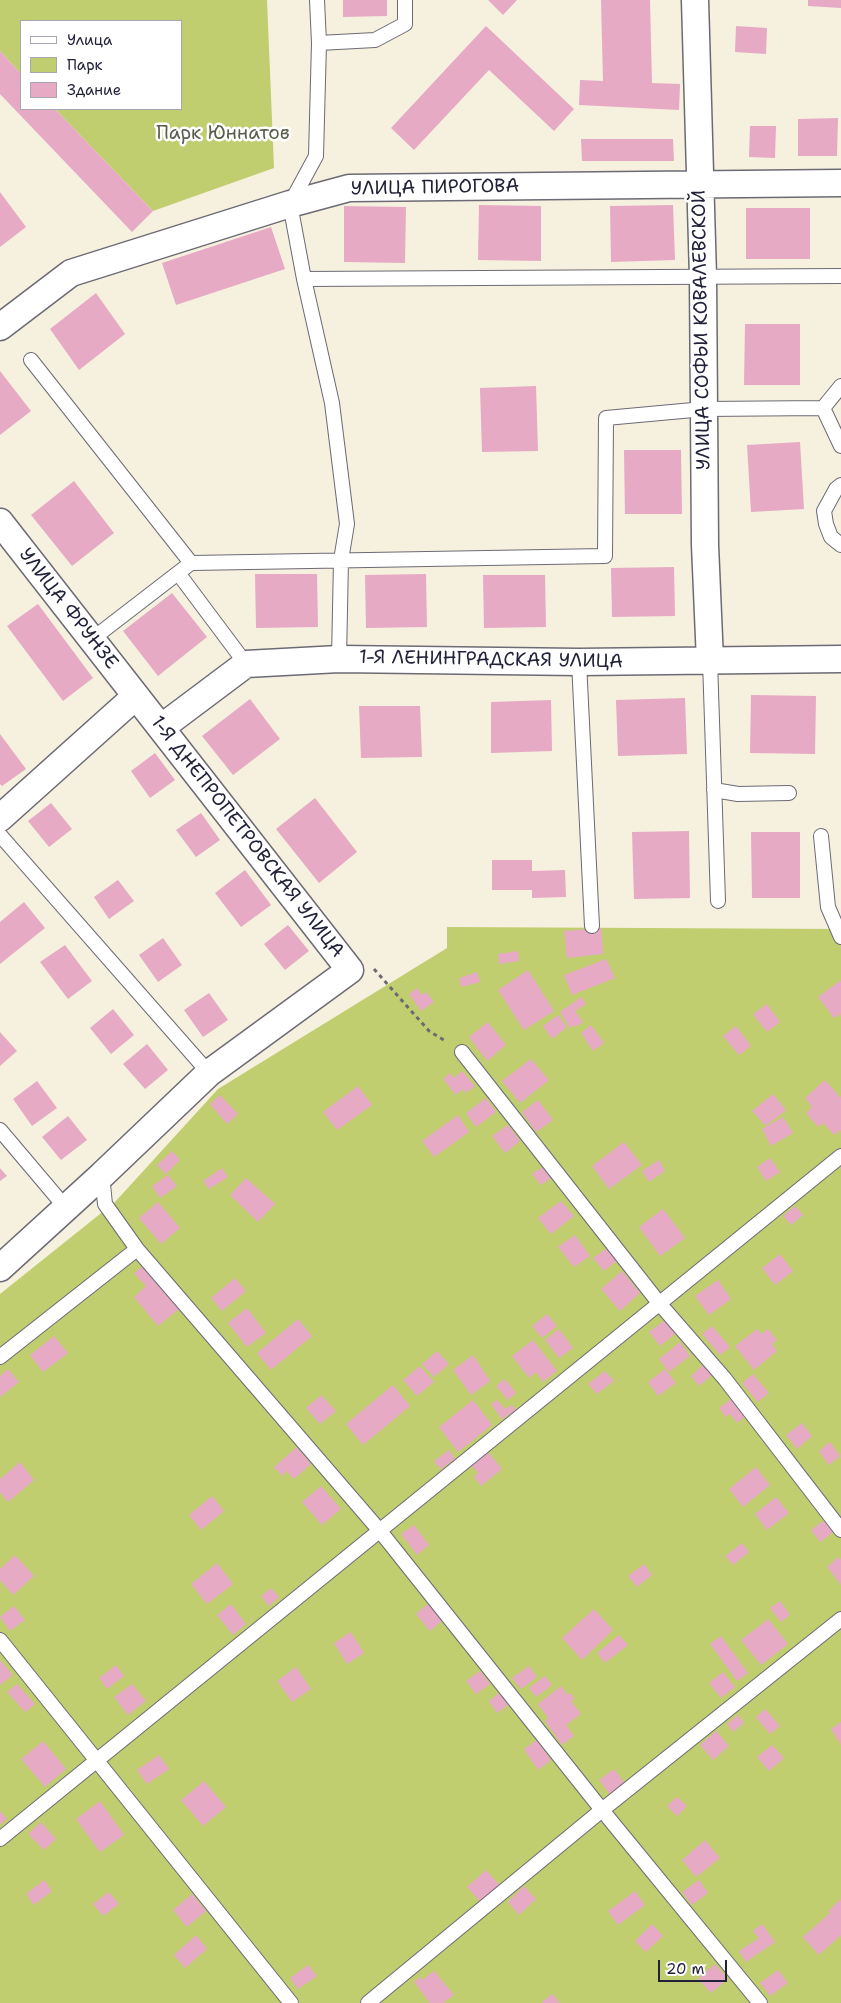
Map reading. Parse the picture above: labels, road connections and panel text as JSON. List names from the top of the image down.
{
  "streets": {
    "street": [
      "УЛИЦА ПИРОГОВА",
      "УЛИЦА СОФЬИ КОВАЛЕВСКОЙ",
      "УЛИЦА ФРУНЗЕ",
      "1-Я ЛЕНИНГРАДСКАЯ УЛИЦА",
      "1-Я ДНЕПРОПЕТРОВСКАЯ УЛИЦА"
    ]
  },
  "crossings": [
    ["УЛИЦА ПИРОГОВА", "УЛИЦА СОФЬИ КОВАЛЕВСКОЙ"],
    ["УЛИЦА СОФЬИ КОВАЛЕВСКОЙ", "1-Я ЛЕНИНГРАДСКАЯ УЛИЦА"],
    ["УЛИЦА ФРУНЗЕ", "1-Я ДНЕПРОПЕТРОВСКАЯ УЛИЦА"]
  ],
  "parks": ["Парк Юннатов"],
  "legend": ["Улица", "Парк", "Здание"],
  "scale_bar": "20 m"
}
